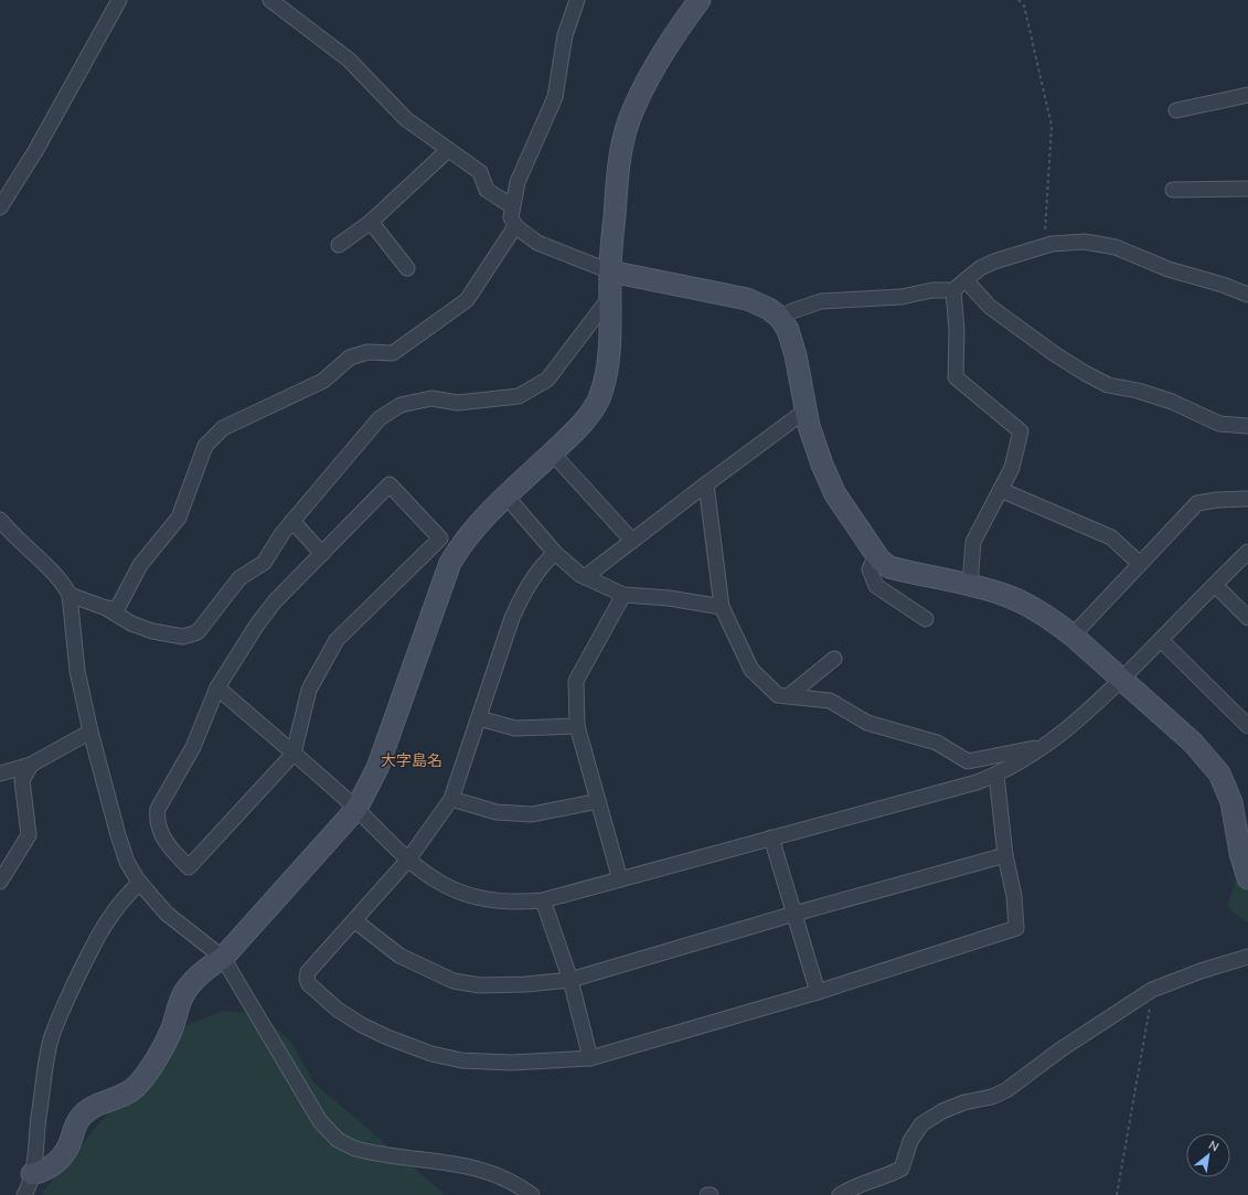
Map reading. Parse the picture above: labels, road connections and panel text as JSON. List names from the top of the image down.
{
  "districts": ["大字島名"],
  "north": "top right"
}
